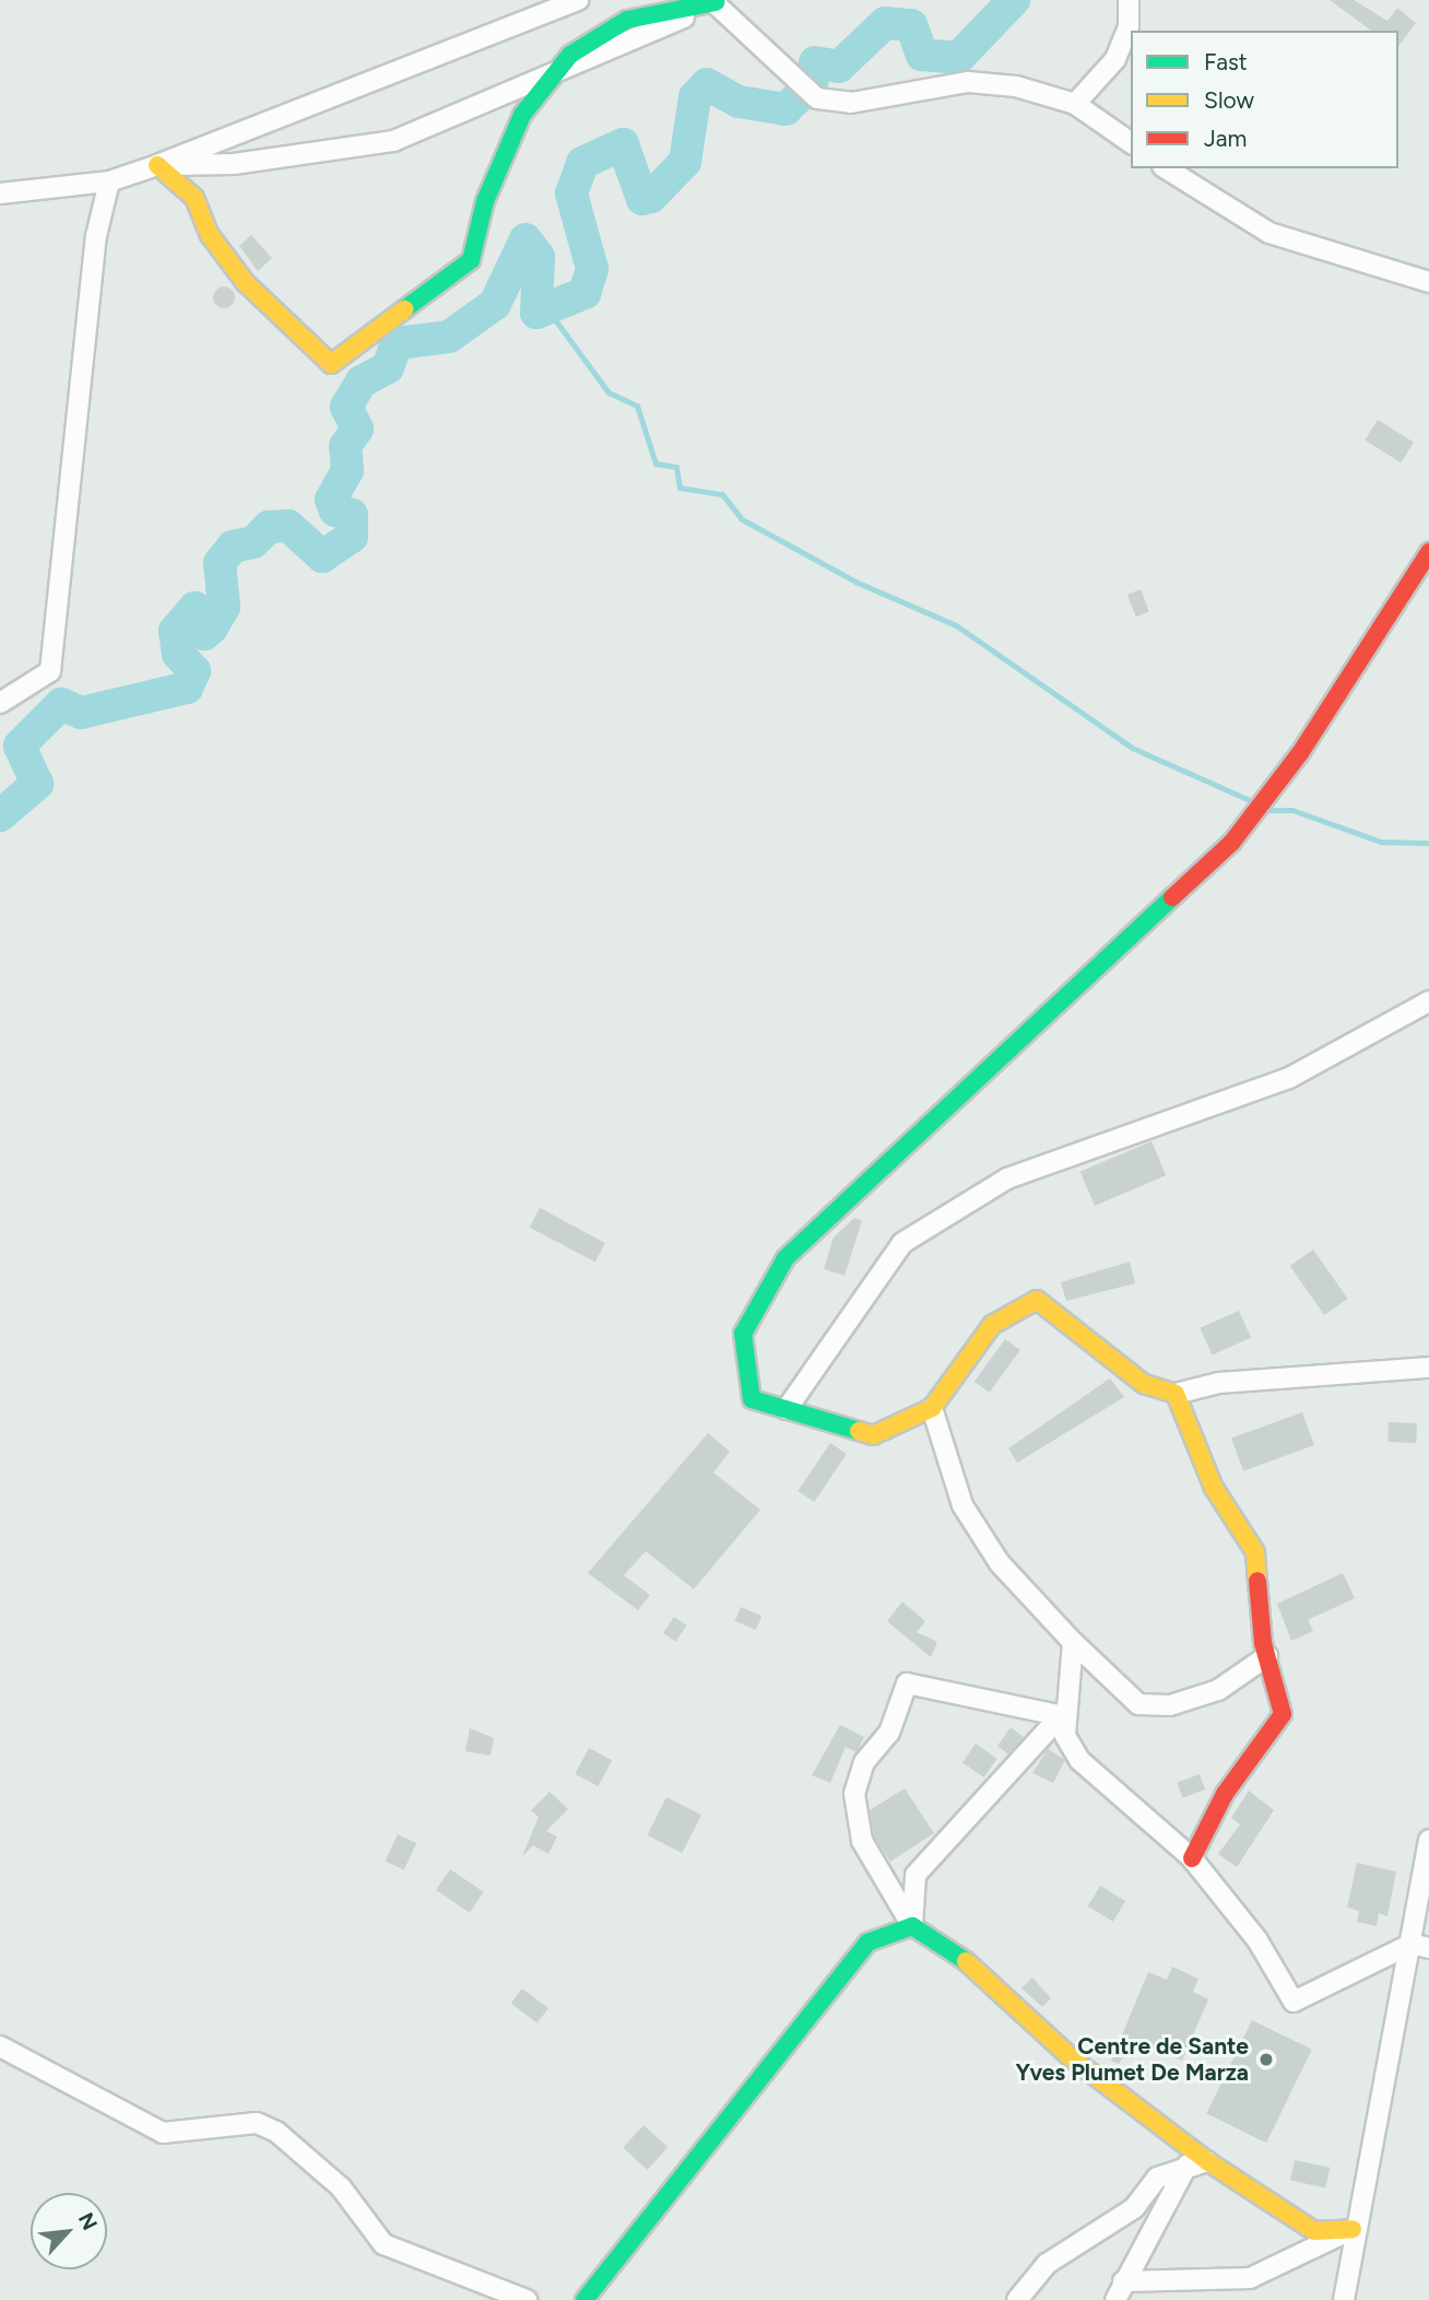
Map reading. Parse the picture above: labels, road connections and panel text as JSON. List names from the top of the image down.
{
  "places": ["Centre de Sante Yves Plumet De Marza"],
  "legend": ["Fast", "Slow", "Jam"],
  "north": "top right"
}
